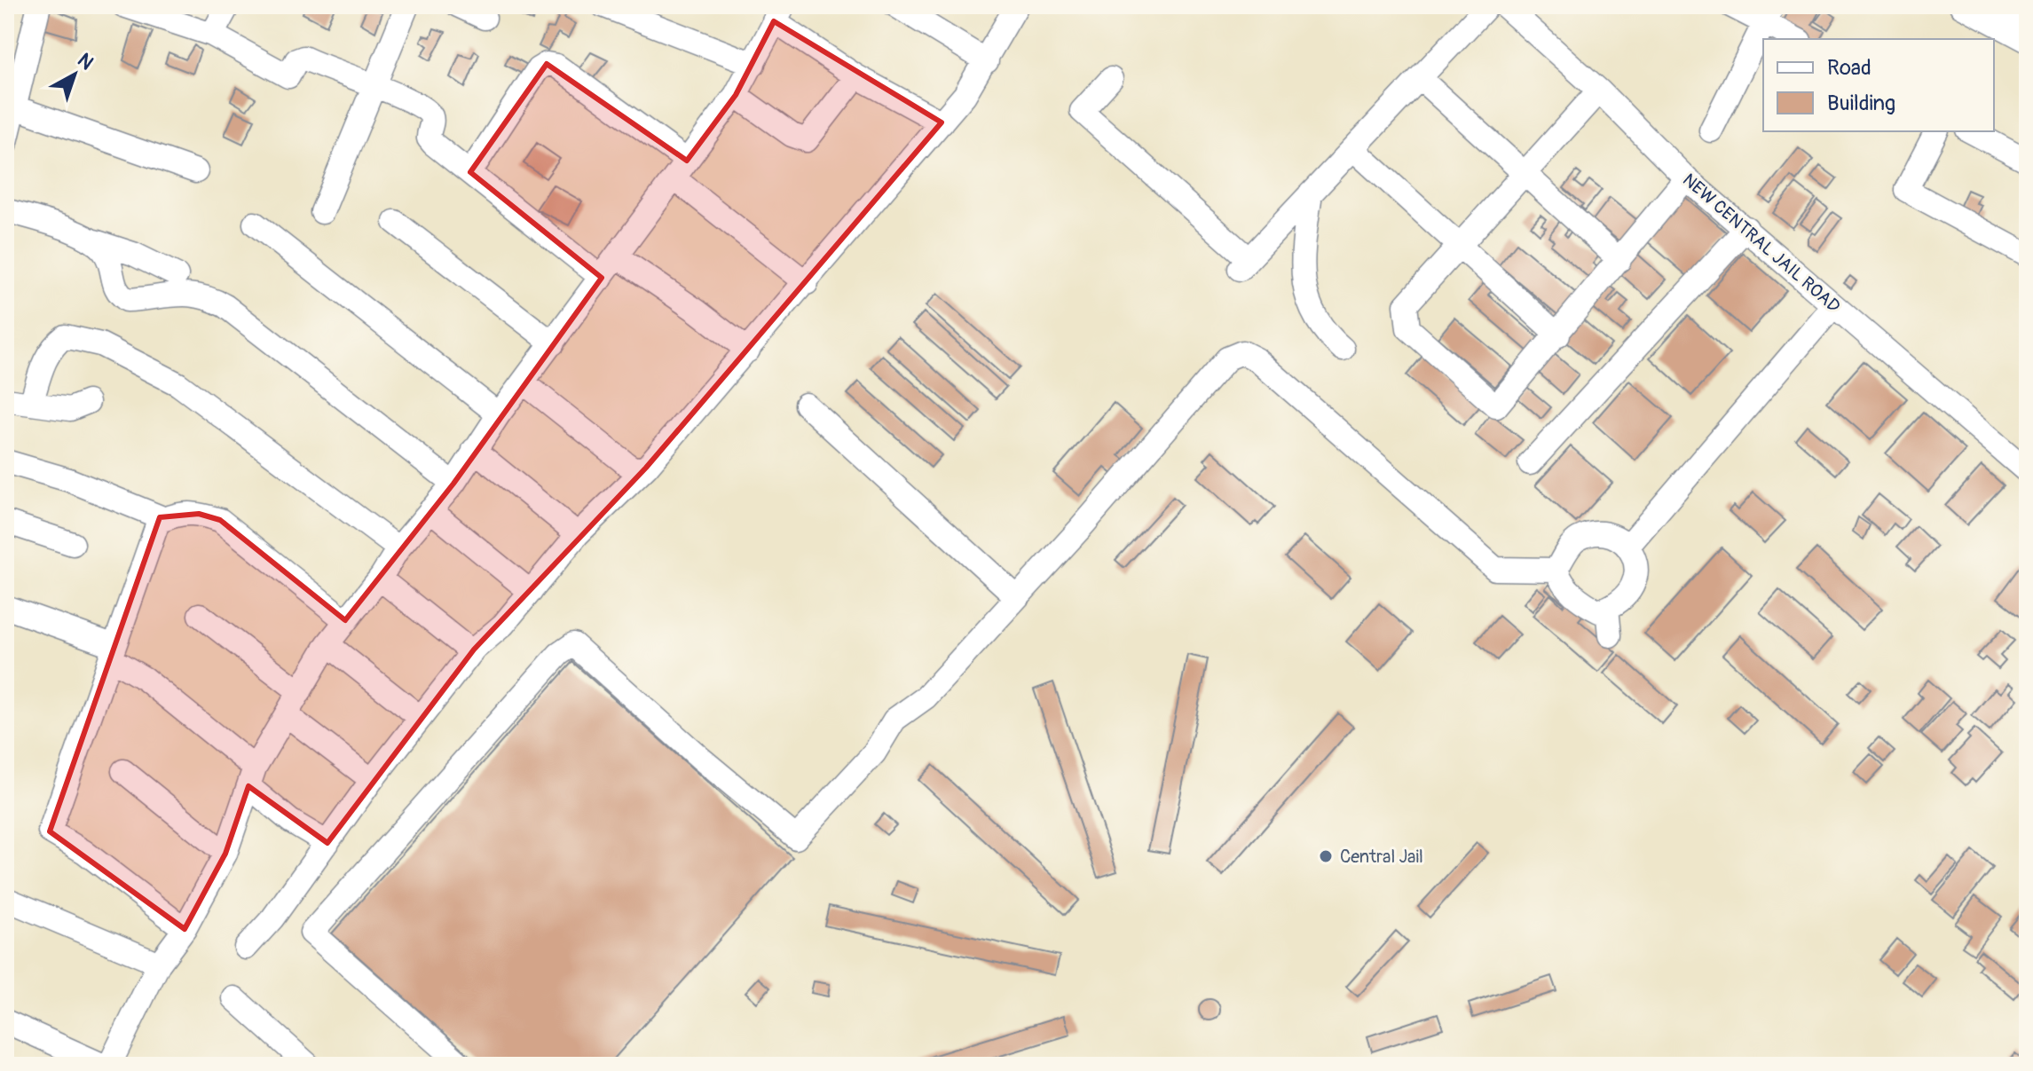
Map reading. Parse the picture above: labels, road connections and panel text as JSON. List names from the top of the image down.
{
  "streets": {
    "street": ["NEW CENTRAL JAIL ROAD"]
  },
  "places": ["Central Jail"],
  "legend": ["Road", "Building"],
  "north": "top right"
}
